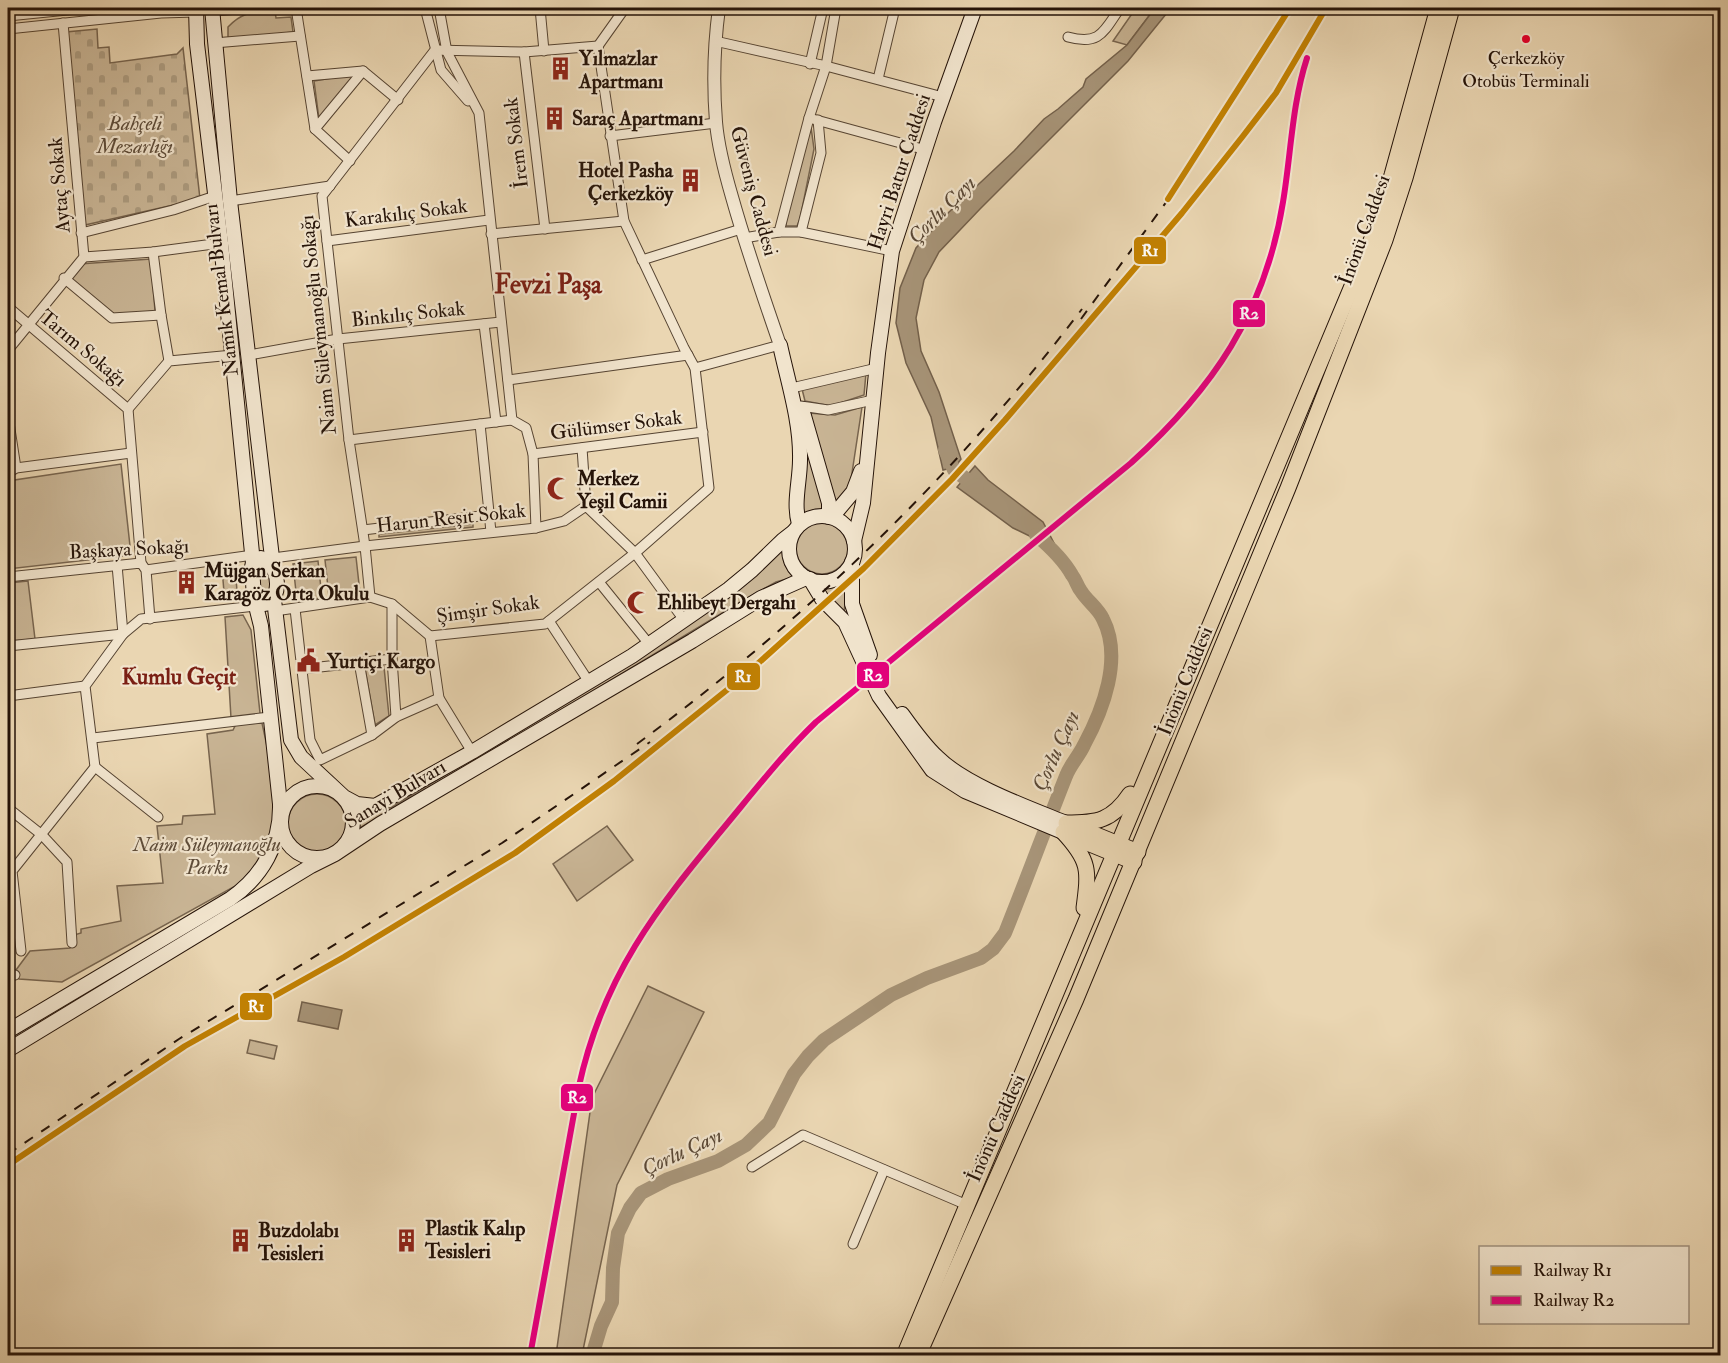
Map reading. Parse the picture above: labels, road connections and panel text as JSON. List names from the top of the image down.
{
  "streets": {
    "main road": [
      "Hayri Batur Caddesi",
      "Güveniş Caddesi",
      "İnönü Caddesi",
      "Namık Kemal Bulvarı",
      "Sanayi Bulvarı"
    ],
    "street": [
      "İrem Sokak",
      "Aytaç Sokak",
      "Karakılıç Sokak",
      "Binkılıç Sokak",
      "Naim Süleymanoğlu Sokağı",
      "Tarım Sokağı",
      "Gülümser Sokak",
      "Harun Reşit Sokak",
      "Başkaya Sokağı",
      "Şimşir Sokak"
    ]
  },
  "crossings": [
    ["Hayri Batur Caddesi", "Güveniş Caddesi"],
    ["Hayri Batur Caddesi", "Sanayi Bulvarı"],
    ["Aytaç Sokak", "Tarım Sokağı"],
    ["Güveniş Caddesi", "Sanayi Bulvarı"],
    ["Karakılıç Sokak", "Naim Süleymanoğlu Sokağı"],
    ["Namık Kemal Bulvarı", "Binkılıç Sokak"],
    ["Namık Kemal Bulvarı", "Harun Reşit Sokak"],
    ["Namık Kemal Bulvarı", "Başkaya Sokağı"],
    ["Namık Kemal Bulvarı", "Şimşir Sokak"],
    ["Namık Kemal Bulvarı", "Sanayi Bulvarı"],
    ["Binkılıç Sokak", "Naim Süleymanoğlu Sokağı"],
    ["Naim Süleymanoğlu Sokağı", "Harun Reşit Sokak"],
    ["Naim Süleymanoğlu Sokağı", "Şimşir Sokak"],
    ["Tarım Sokağı", "Başkaya Sokağı"],
    ["Gülümser Sokak", "Şimşir Sokak"]
  ],
  "districts": ["Fevzi Paşa", "Kumlu Geçit"],
  "water": ["Çorlu Çayı"],
  "parks": ["Bahçeli Mezarlığı", "Naim Süleymanoğlu Parkı"],
  "places": {
    "other": ["Çerkezköy Otobüs Terminali"],
    "building": [
      "Yılmazlar Apartmanı",
      "Saraç Apartmanı",
      "Hotel Pasha Çerkezköy",
      "Müjgan Serkan Karagöz Orta Okulu",
      "Plastik Kalıp Tesisleri",
      "Buzdolabı Tesisleri"
    ],
    "mosque": ["Merkez Yeşil Camii", "Ehlibeyt Dergahı"],
    "public building": ["Yurtiçi Kargo"]
  },
  "lines": ["rail line R1", "rail line R2"],
  "legend": ["Railway R1", "Railway R2"]
}
